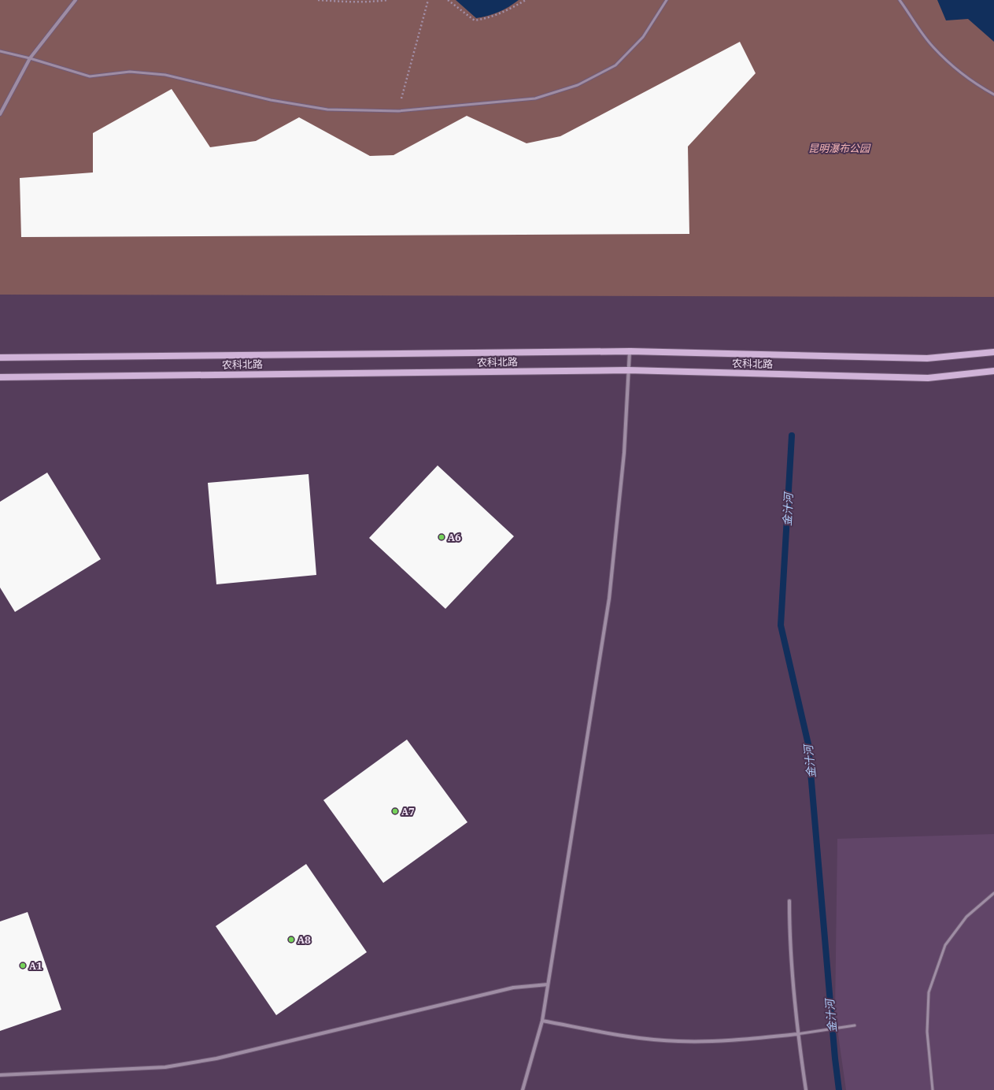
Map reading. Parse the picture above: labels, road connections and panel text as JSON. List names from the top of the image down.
{
  "streets": {
    "main road": ["农科北路"]
  },
  "water": ["金汁河"],
  "parks": ["昆明瀑布公园"],
  "places": [
    "A6",
    "A7",
    "A8",
    "A1"
  ]
}
